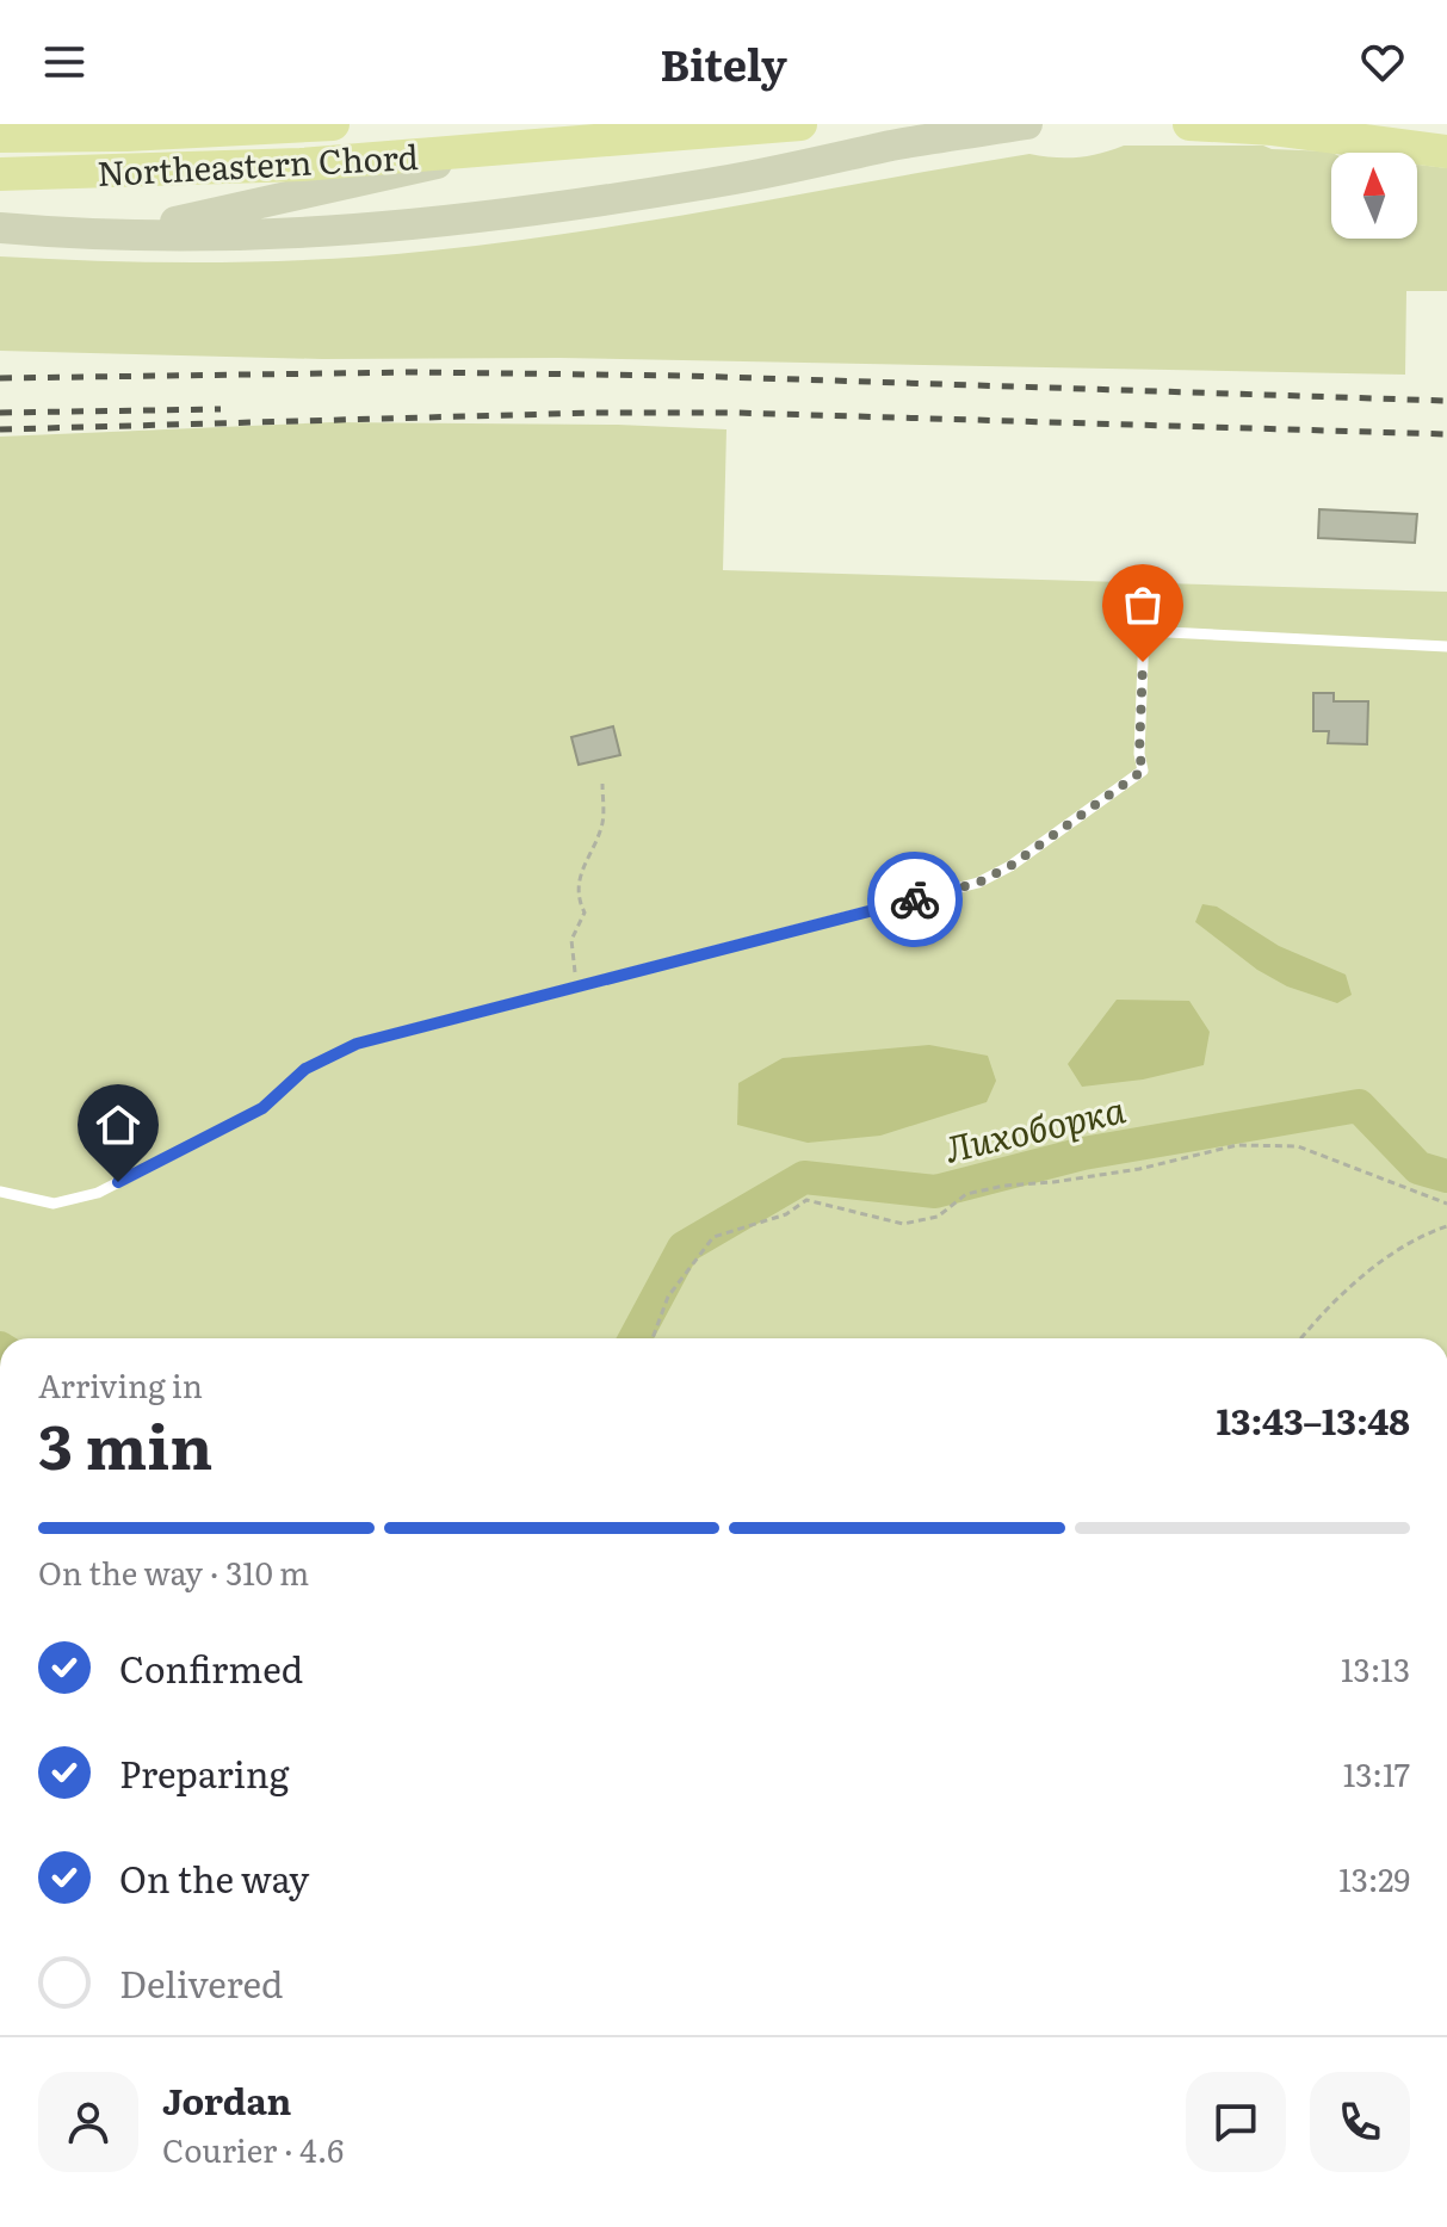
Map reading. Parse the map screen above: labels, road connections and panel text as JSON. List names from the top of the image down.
{
  "streets": {
    "main road": ["Northeastern Chord"]
  },
  "water": ["Лихоборка"],
  "north": "top",
  "page": {
    "header": "Bitely",
    "heading": ["3 min", "Arriving in", "13:43–13:48"],
    "panel": ["Jordan", "Courier · 4.6"],
    "bar": "On the way · 310 m",
    "list": [
      ["Confirmed", "13:13"],
      ["Preparing", "13:17"],
      ["On the way", "13:29"],
      "Delivered"
    ]
  }
}
